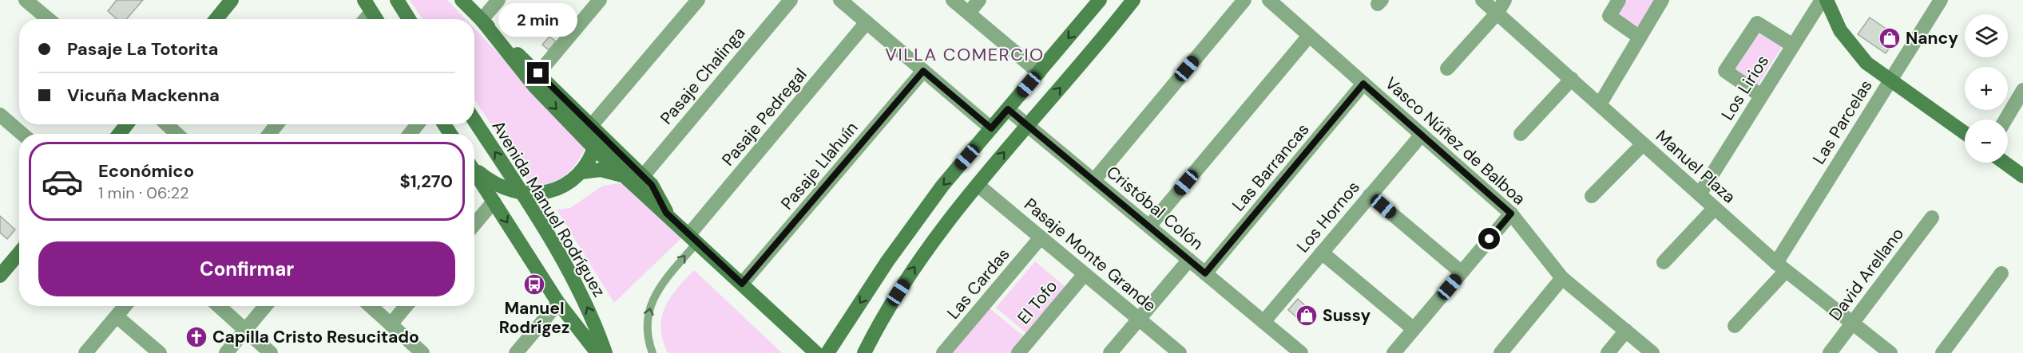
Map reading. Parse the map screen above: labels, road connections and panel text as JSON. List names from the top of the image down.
{
  "streets": {
    "main road": ["Avenida Manuel Rodríguez"],
    "street": [
      "Pasaje Chalinga",
      "Los Lirios",
      "Pasaje Pedregal",
      "Las Parcelas",
      "Vasco Núñez de Balboa",
      "Pasaje Llahuín",
      "Manuel Plaza",
      "Las Barrancas",
      "Cristóbal Colón",
      "Los Hornos",
      "Pasaje Monte Grande",
      "David Arellano",
      "Las Cardas",
      "El Tofo"
    ]
  },
  "crossings": [
    ["Los Lirios", "Manuel Plaza"],
    ["Las Parcelas", "Manuel Plaza"],
    ["Vasco Núñez de Balboa", "Las Barrancas"],
    ["Vasco Núñez de Balboa", "Los Hornos"],
    ["Manuel Plaza", "David Arellano"],
    ["Las Barrancas", "Cristóbal Colón"],
    ["Cristóbal Colón", "Los Hornos"],
    ["Pasaje Monte Grande", "Las Cardas"],
    ["Pasaje Monte Grande", "El Tofo"]
  ],
  "districts": ["VILLA COMERCIO"],
  "places": {
    "shop": ["Nancy", "Sussy"],
    "bus stop": ["Manuel Rodrígez"],
    "church": ["Capilla Cristo Resucitado"]
  },
  "page": {
    "bubble": "2 min",
    "map_buttons": ["+", "−"],
    "banner": ["Pasaje La Totorita", "Vicuña Mackenna"],
    "list": [
      {
        "name": "Económico",
        "note": "1 min · 06:22",
        "value": "$1,270"
      }
    ],
    "buttons": "Confirmar"
  }
}
